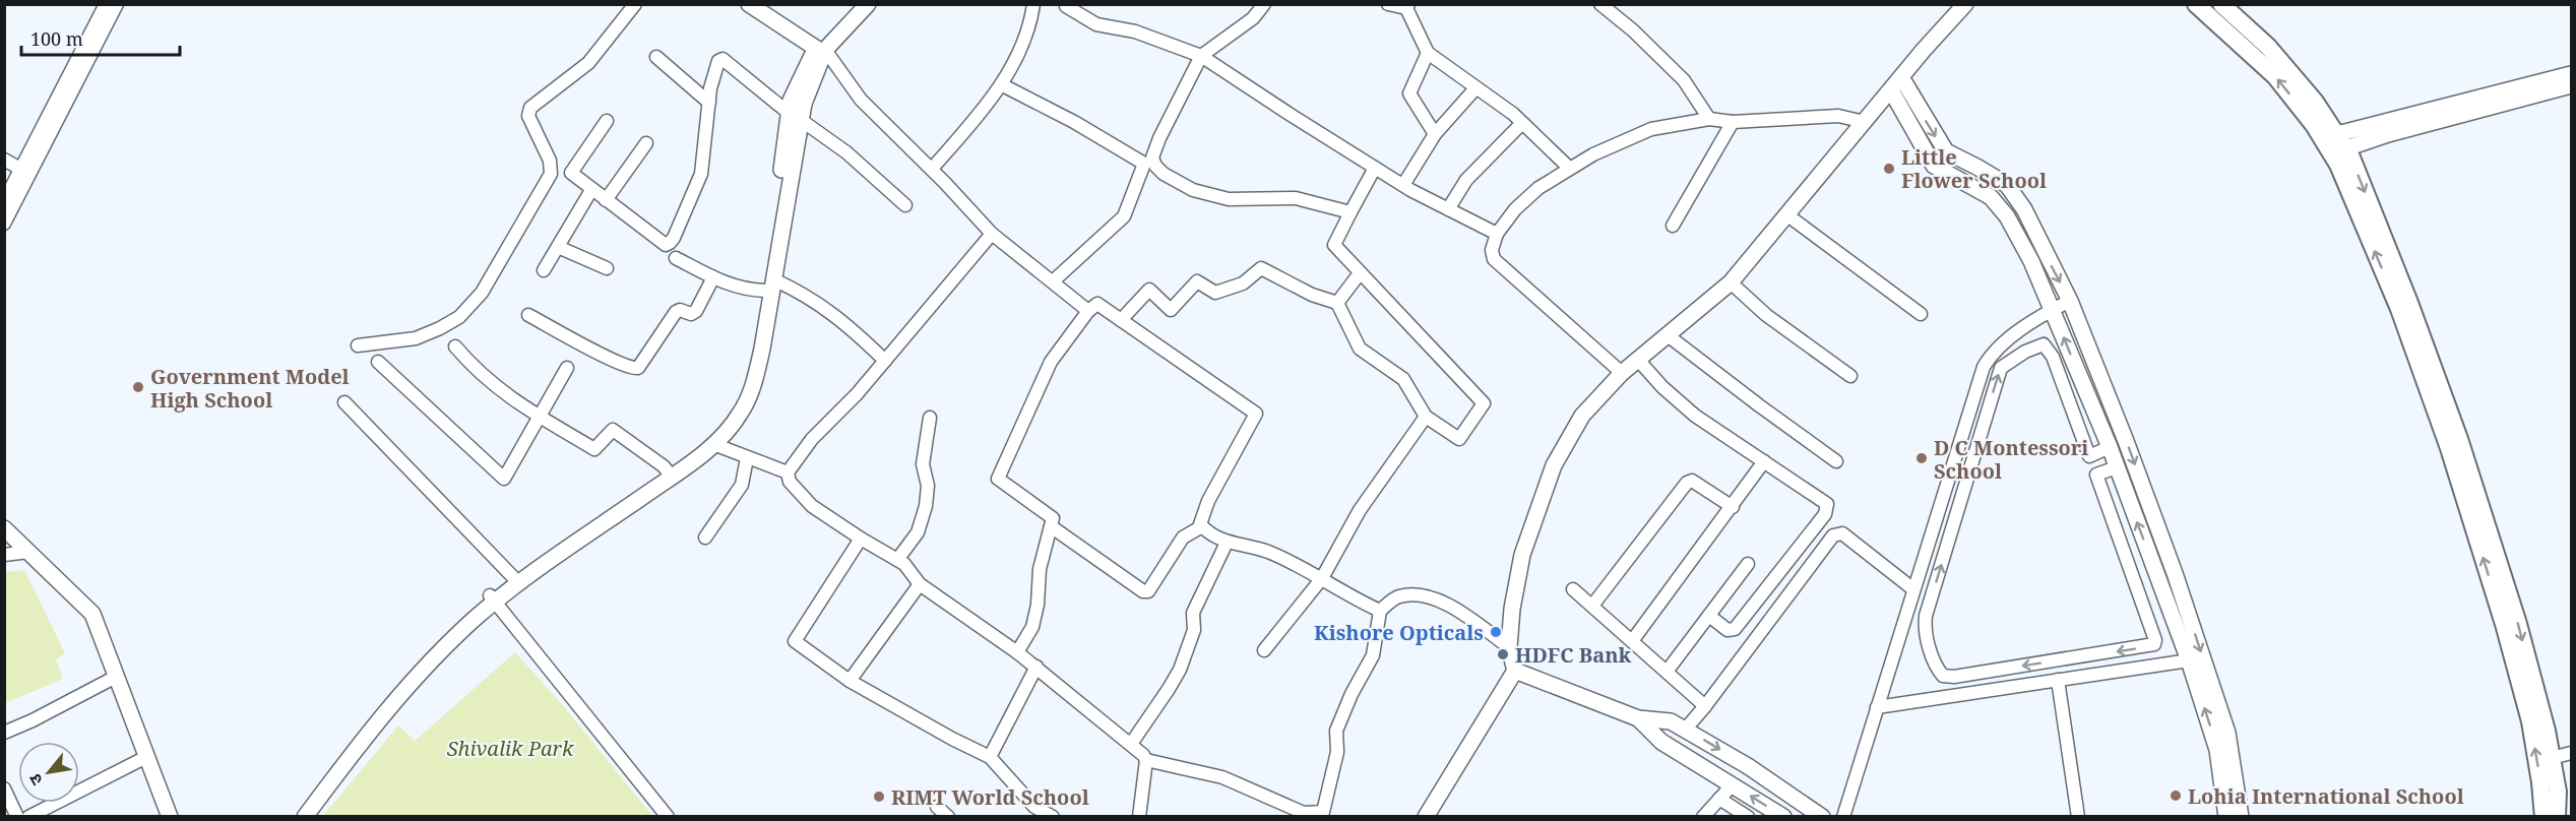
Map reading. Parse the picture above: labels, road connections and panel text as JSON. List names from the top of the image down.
{
  "parks": ["Shivalik Park"],
  "places": [
    "Little Flower School",
    "Government Model High School",
    "D C Montessori School",
    "Kishore Opticals",
    "HDFC Bank",
    "Lohia International School",
    "RIMT World School"
  ],
  "scale_bar": "100 m",
  "north": "bottom left"
}
